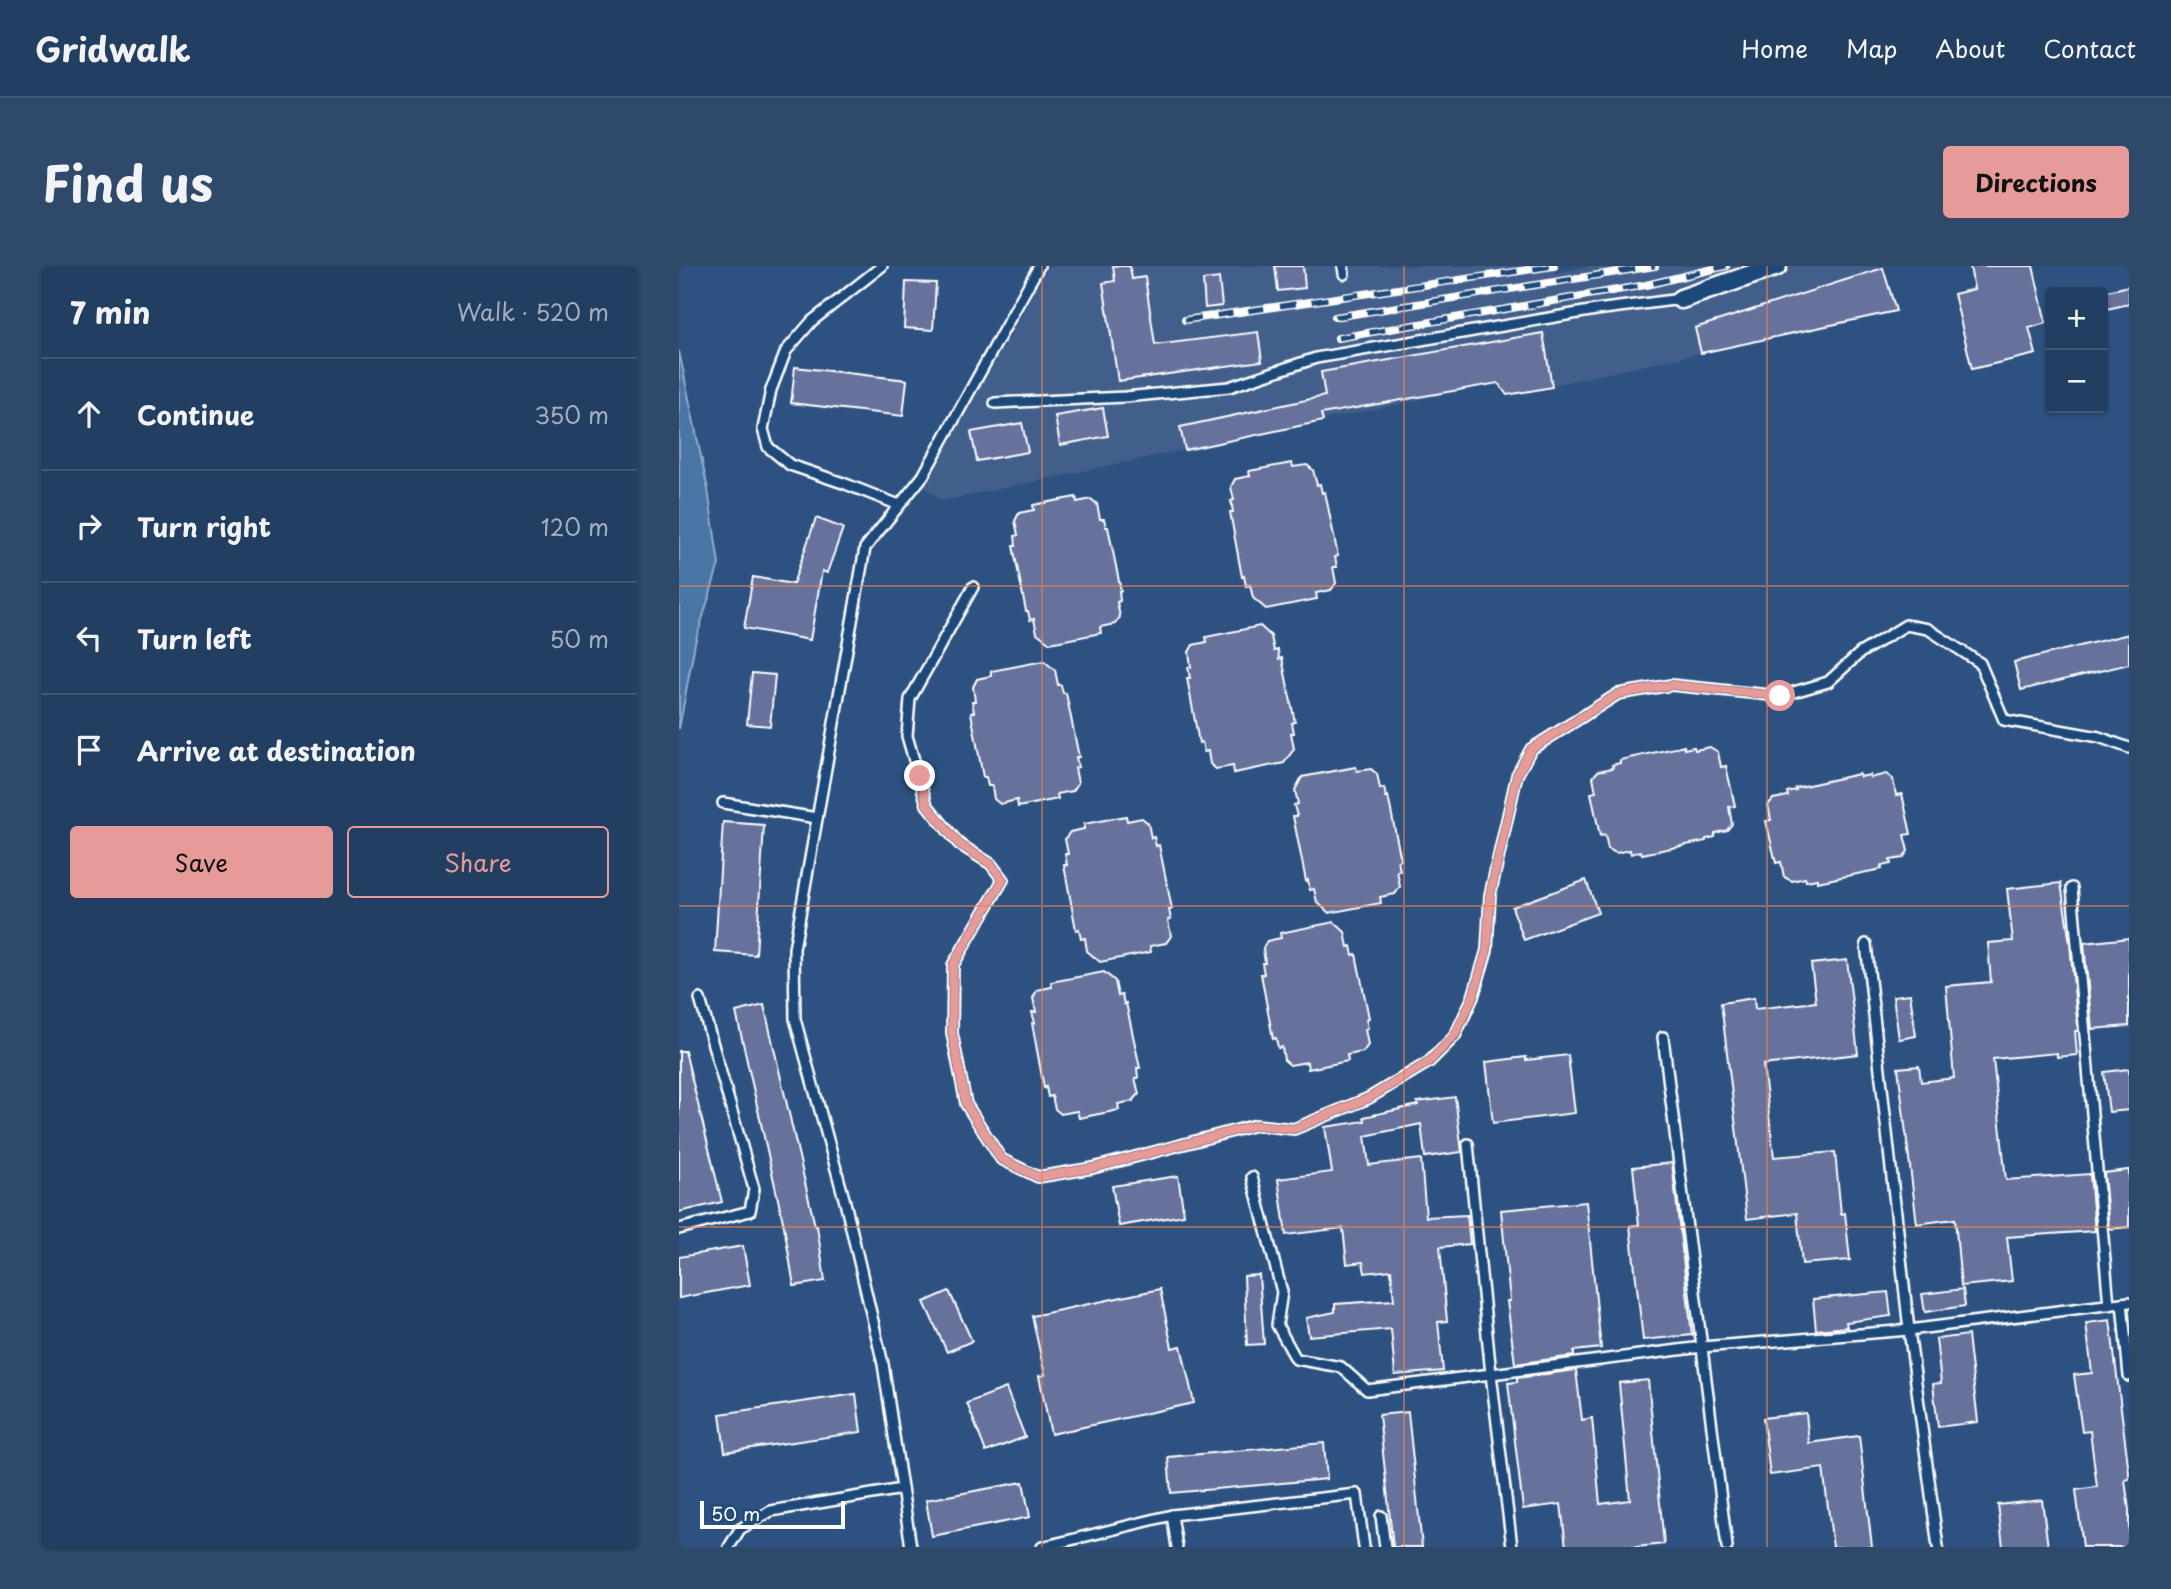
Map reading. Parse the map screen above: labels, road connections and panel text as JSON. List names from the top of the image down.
{
  "scale_bar": "50 m",
  "page": {
    "header": "Gridwalk",
    "nav": [
      "Home",
      "Map",
      "About",
      "Contact"
    ],
    "title": "Find us",
    "buttons": [
      "Directions",
      ["Save", "Share"]
    ],
    "heading": ["7 min", "Walk · 520 m"],
    "map_buttons": ["+", "−"],
    "list": [
      ["Continue", "350 m"],
      ["Turn right", "120 m"],
      ["Turn left", "50 m"],
      "Arrive at destination"
    ],
    "scale": "50 m"
  }
}
